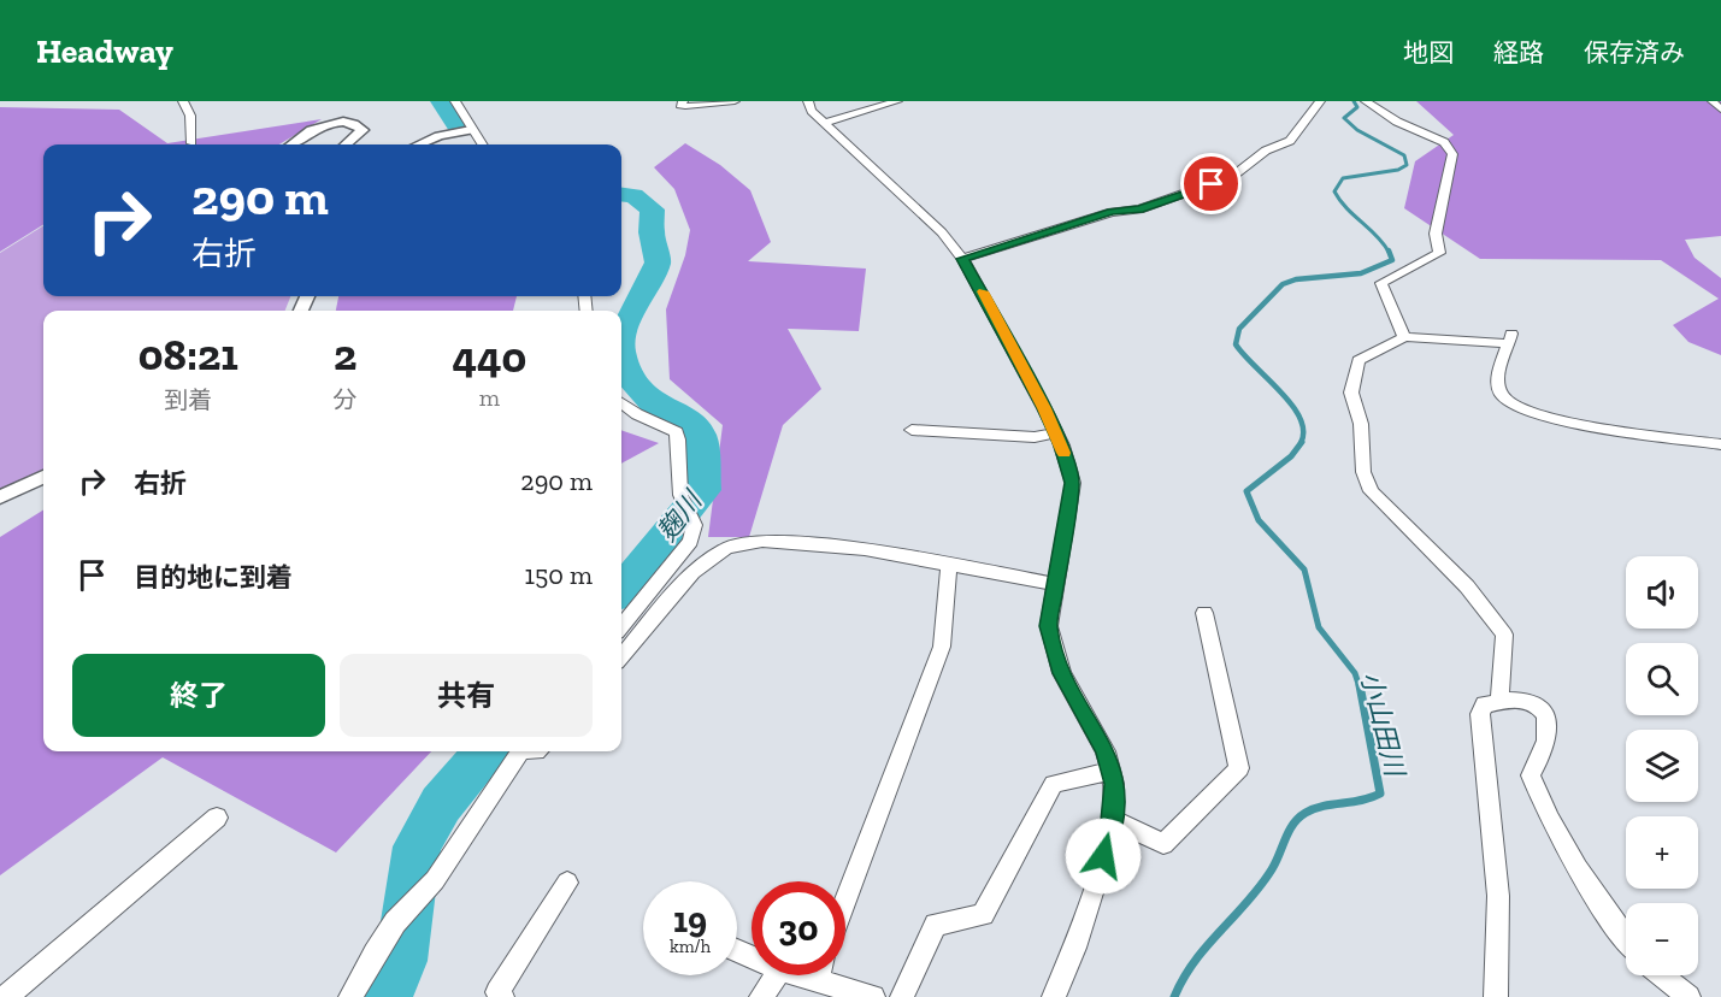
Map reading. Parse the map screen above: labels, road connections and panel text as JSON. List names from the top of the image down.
{
  "water": ["麹川", "小山田川"],
  "page": {
    "header": "Headway",
    "nav": ["地図", "経路", "保存済み"],
    "turn": ["290 m", "右折"],
    "eta": [
      "08:21",
      "到着",
      "2",
      "分",
      "440",
      "m"
    ],
    "list": [
      {
        "name": "右折",
        "value": "290 m"
      },
      {
        "name": "目的地に到着",
        "value": "150 m"
      }
    ],
    "map_buttons": ["+", "−"],
    "buttons": ["終了", "共有"],
    "speed": "19 km/h",
    "limit": "30"
  }
}
